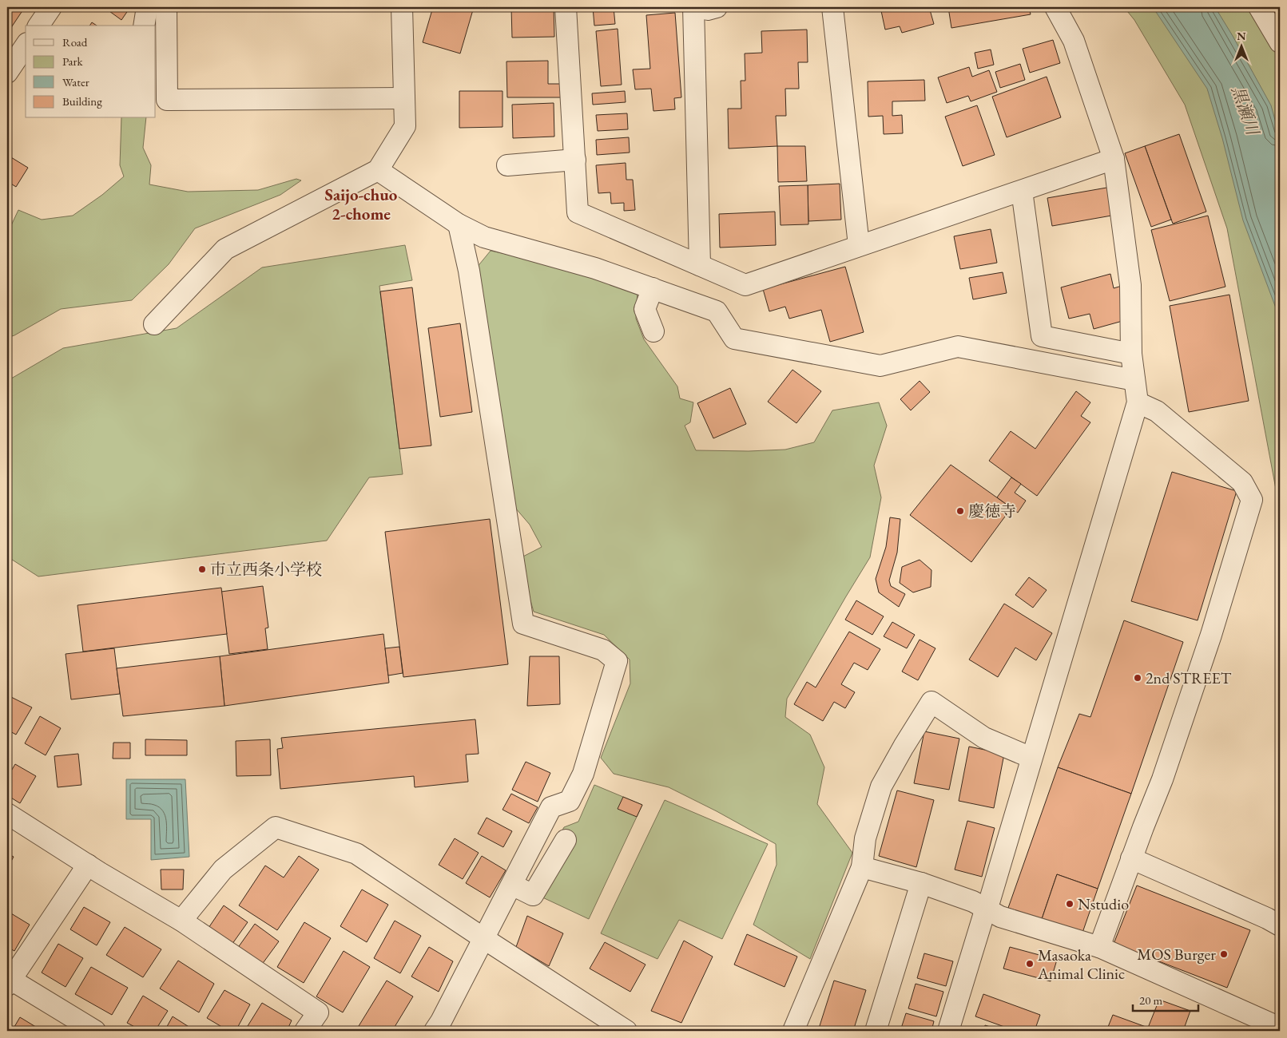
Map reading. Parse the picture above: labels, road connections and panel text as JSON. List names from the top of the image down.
{
  "districts": ["Saijo-chuo 2-chome"],
  "water": ["黒瀬川"],
  "places": [
    "慶徳寺",
    "市立西条小学校",
    "2nd STREET",
    "Nstudio",
    "MOS Burger",
    "Masaoka Animal Clinic"
  ],
  "legend": [
    "Road",
    "Park",
    "Water",
    "Building"
  ],
  "scale_bar": "20 m",
  "north": "top"
}
